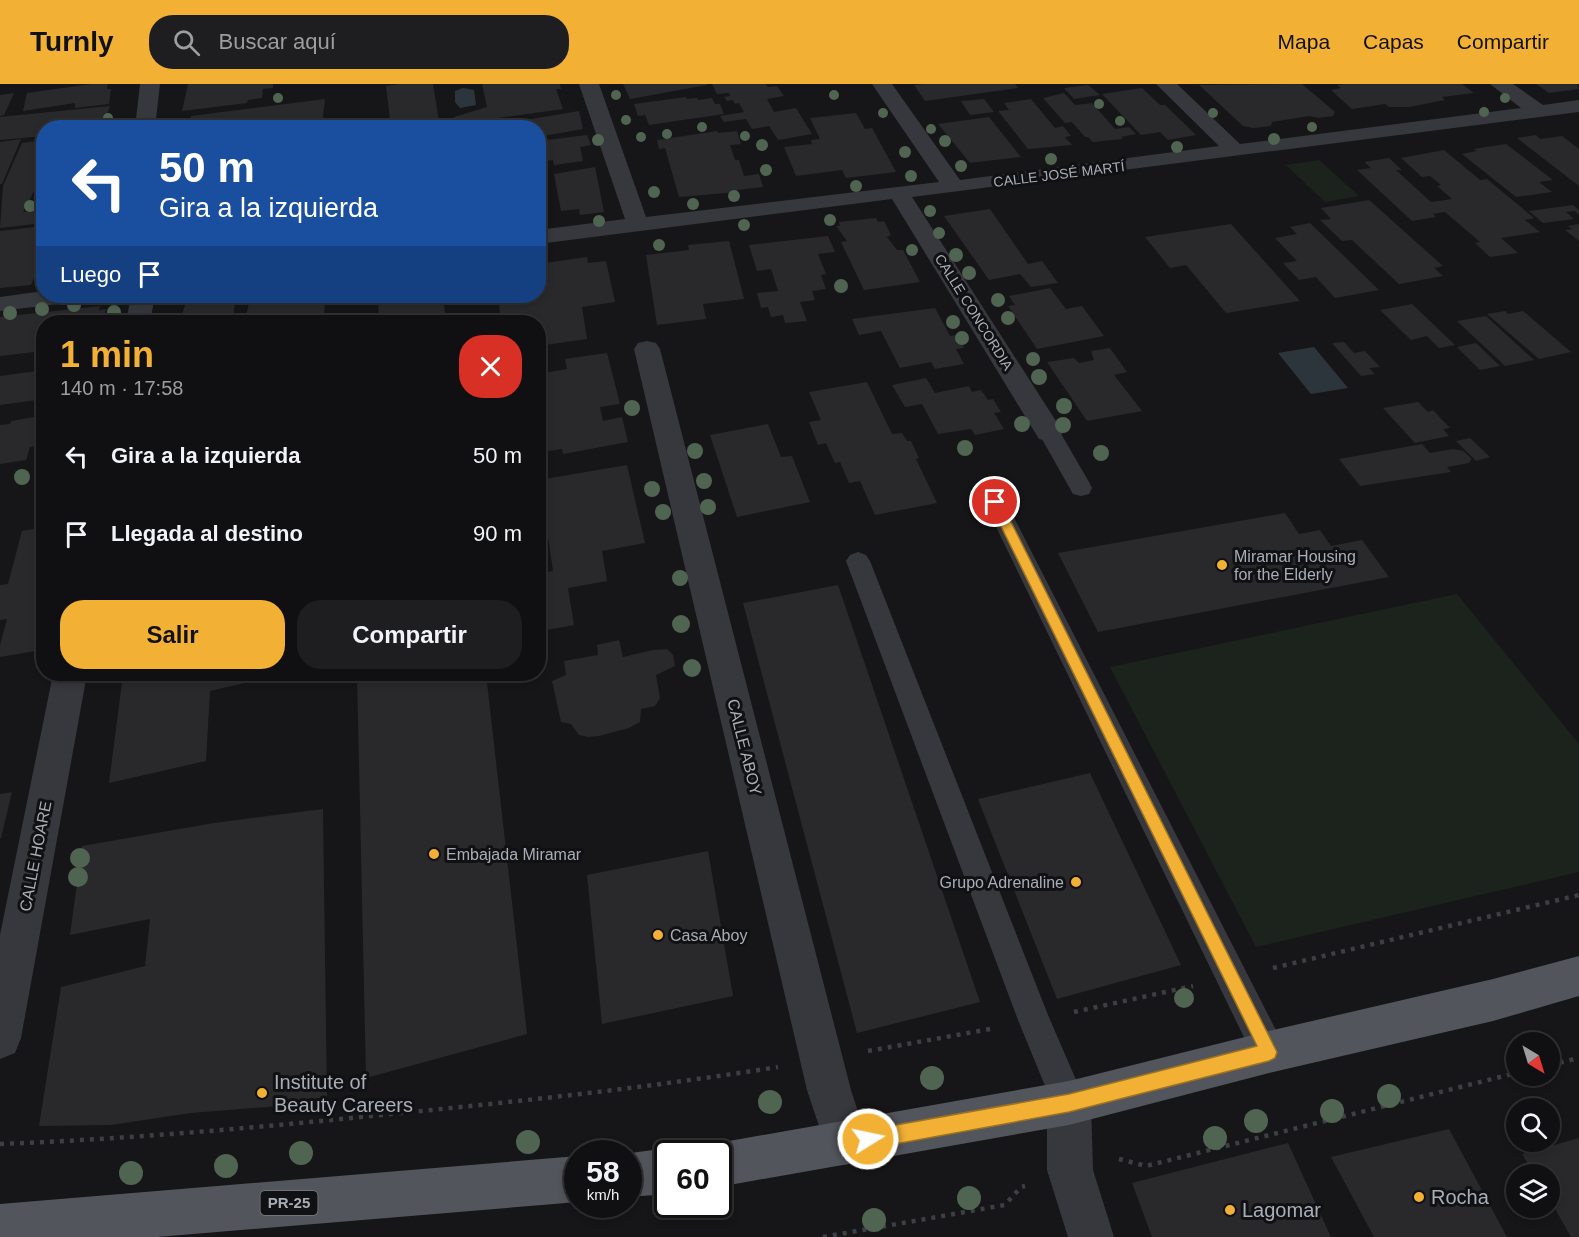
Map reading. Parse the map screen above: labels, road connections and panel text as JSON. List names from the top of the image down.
{
  "streets": {
    "main road": ["PR-25"],
    "street": [
      "CALLE JOSÉ MARTÍ",
      "CALLE CONCORDIA",
      "CALLE ABOY",
      "CALLE HOARE"
    ]
  },
  "crossings": [
    ["CALLE JOSÉ MARTÍ", "CALLE CONCORDIA"]
  ],
  "places": [
    "Miramar Housing for the Elderly",
    "Embajada Miramar",
    "Grupo Adrenaline",
    "Casa Aboy",
    "Institute of Beauty Careers",
    "Rocha",
    "Lagomar"
  ],
  "north": "bottom right",
  "page": {
    "header": "Turnly",
    "search": "Buscar aquí",
    "nav": ["Mapa", "Capas", "Compartir"],
    "turn": ["50 m", "Gira a la izquierda"],
    "then": "Luego",
    "heading": ["1 min", "140 m · 17:58"],
    "list": [
      {
        "name": "Gira a la izquierda",
        "value": "50 m"
      },
      {
        "name": "Llegada al destino",
        "value": "90 m"
      }
    ],
    "buttons": ["Salir", "Compartir"],
    "speed": "58 km/h",
    "limit": "60"
  }
}
